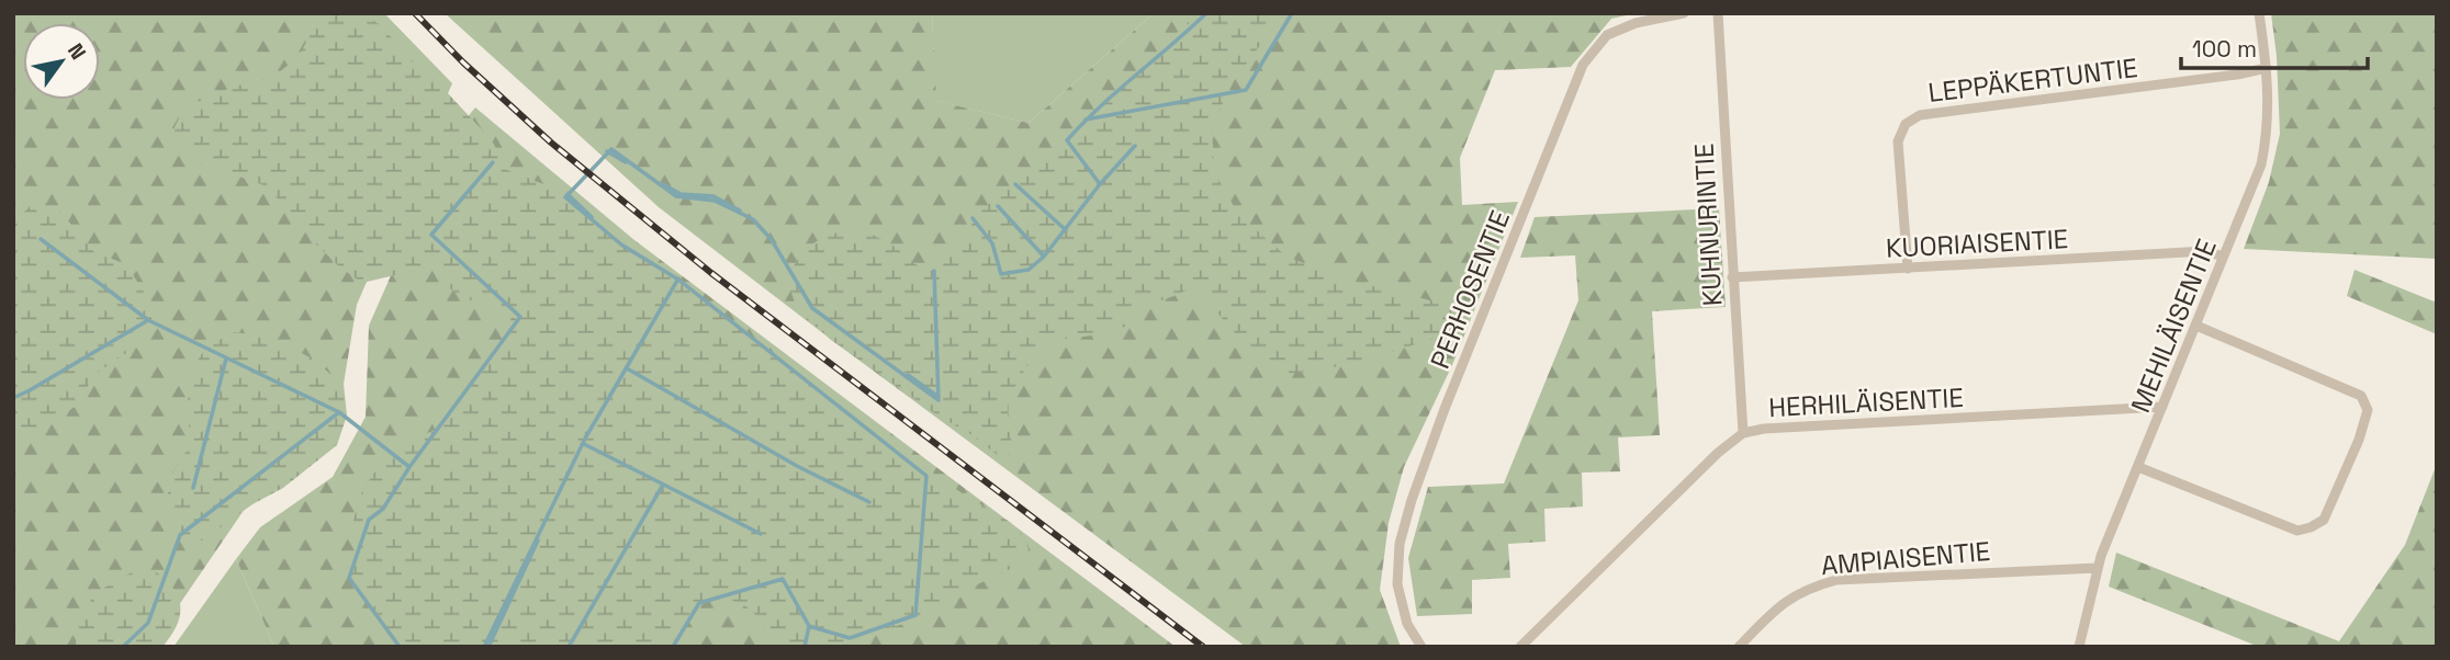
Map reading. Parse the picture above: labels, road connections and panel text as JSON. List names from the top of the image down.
{
  "streets": {
    "street": [
      "LEPPÄKERTUNTIE",
      "KUHNURINTIE",
      "KUORIAISENTIE",
      "PERHOSENTIE",
      "MEHILÄISENTIE",
      "HERHILÄISENTIE",
      "AMPIAISENTIE"
    ]
  },
  "crossings": [
    ["LEPPÄKERTUNTIE", "KUORIAISENTIE"],
    ["LEPPÄKERTUNTIE", "MEHILÄISENTIE"],
    ["KUHNURINTIE", "KUORIAISENTIE"],
    ["KUHNURINTIE", "HERHILÄISENTIE"],
    ["KUORIAISENTIE", "MEHILÄISENTIE"],
    ["MEHILÄISENTIE", "HERHILÄISENTIE"],
    ["MEHILÄISENTIE", "AMPIAISENTIE"]
  ],
  "scale_bar": "100 m",
  "north": "top right"
}
